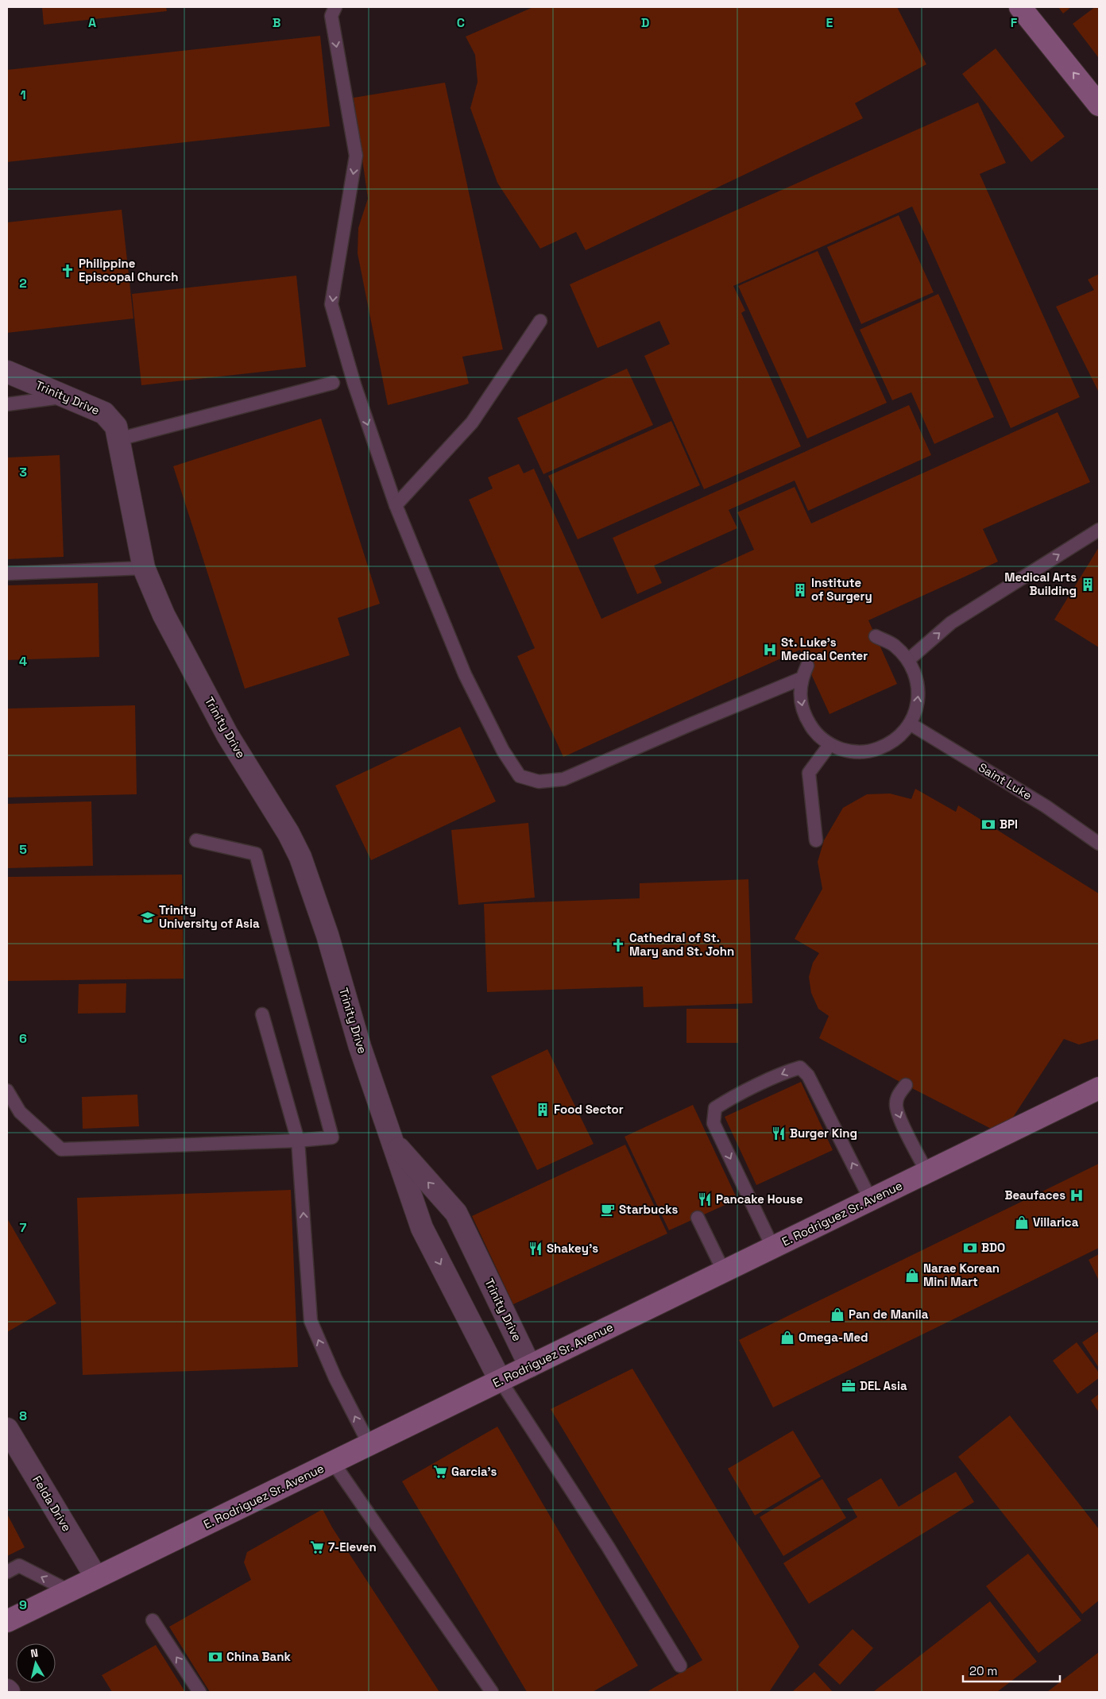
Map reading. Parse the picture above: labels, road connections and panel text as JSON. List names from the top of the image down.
{
  "streets": {
    "main road": ["E. Rodriguez Sr. Avenue"],
    "street": ["Trinity Drive", "Felda Drive"],
    "lane": ["Saint Luke"]
  },
  "crossings": [
    ["Trinity Drive", "E. Rodriguez Sr. Avenue"],
    ["E. Rodriguez Sr. Avenue", "Felda Drive"]
  ],
  "places": {
    "church": ["Philippine Episcopal Church", "Cathedral of St. Mary and St. John"],
    "building": ["Medical Arts Building", "Institute of Surgery", "Food Sector"],
    "hospital": ["St. Luke's Medical Center", "Beaufaces"],
    "bank": ["BPI", "BDO", "China Bank"],
    "school or university": ["Trinity University of Asia"],
    "restaurant": ["Burger King", "Pancake House", "Shakey's"],
    "cafe": ["Starbucks"],
    "shop": [
      "Villarica",
      "Narae Korean Mini Mart",
      "Pan de Manila",
      "Omega-Med"
    ],
    "office": ["DEL Asia"],
    "supermarket": ["Garcia's", "7-Eleven"]
  },
  "scale_bar": "20 m",
  "north": "top",
  "grid": {
    "columns": [
      "A",
      "B",
      "C",
      "D",
      "E",
      "F"
    ],
    "rows": [
      "1",
      "2",
      "3",
      "4",
      "5",
      "6",
      "7",
      "8",
      "9"
    ]
  }
}
